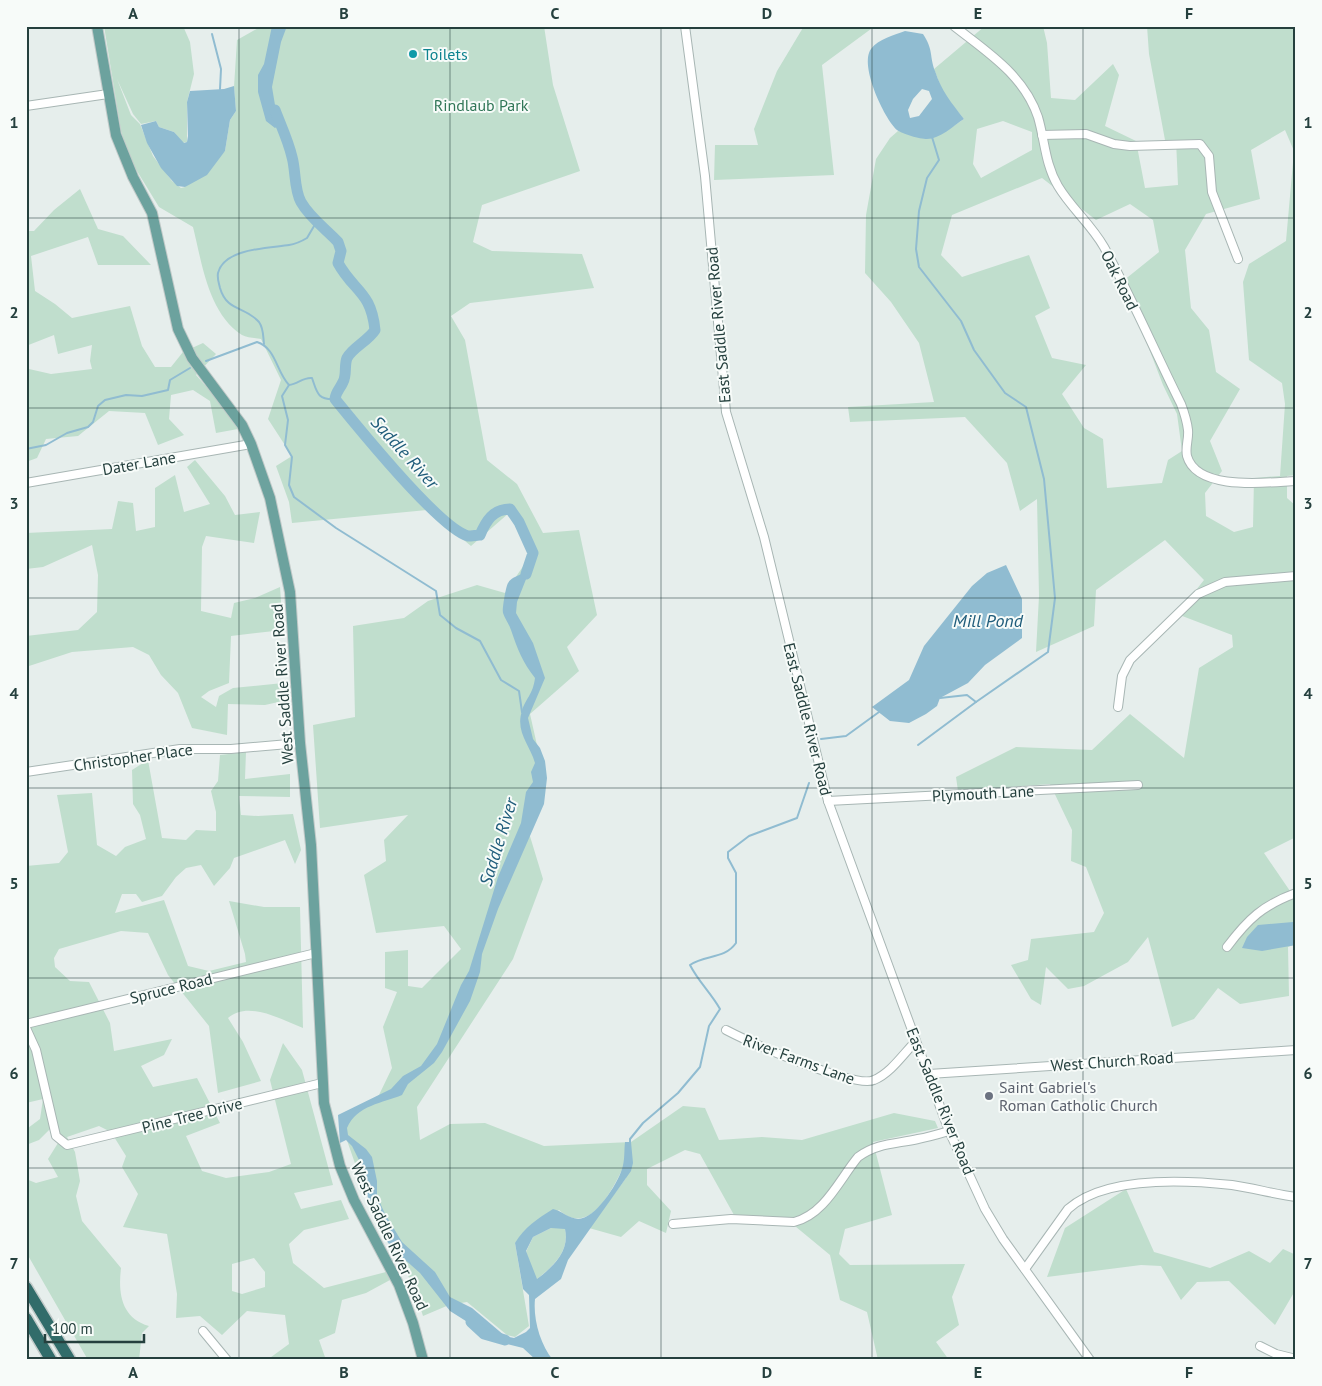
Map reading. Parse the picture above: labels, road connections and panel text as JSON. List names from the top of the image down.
{
  "streets": {
    "main road": ["West Saddle River Road"],
    "street": [
      "Oak Road",
      "East Saddle River Road",
      "Dater Lane",
      "Christopher Place",
      "Plymouth Lane",
      "Spruce Road",
      "River Farms Lane",
      "West Church Road",
      "Pine Tree Drive"
    ]
  },
  "crossings": [
    ["East Saddle River Road", "Plymouth Lane"],
    ["East Saddle River Road", "River Farms Lane"],
    ["East Saddle River Road", "West Church Road"],
    ["Dater Lane", "West Saddle River Road"],
    ["West Saddle River Road", "Christopher Place"],
    ["West Saddle River Road", "Spruce Road"],
    ["West Saddle River Road", "Pine Tree Drive"]
  ],
  "water": ["Saddle River", "Mill Pond"],
  "parks": ["Rindlaub Park"],
  "places": ["Toilets", "Saint Gabriel's Roman Catholic Church"],
  "scale_bar": "100 m",
  "grid": {
    "columns": [
      "A",
      "B",
      "C",
      "D",
      "E",
      "F"
    ],
    "rows": [
      "1",
      "2",
      "3",
      "4",
      "5",
      "6",
      "7"
    ]
  }
}
